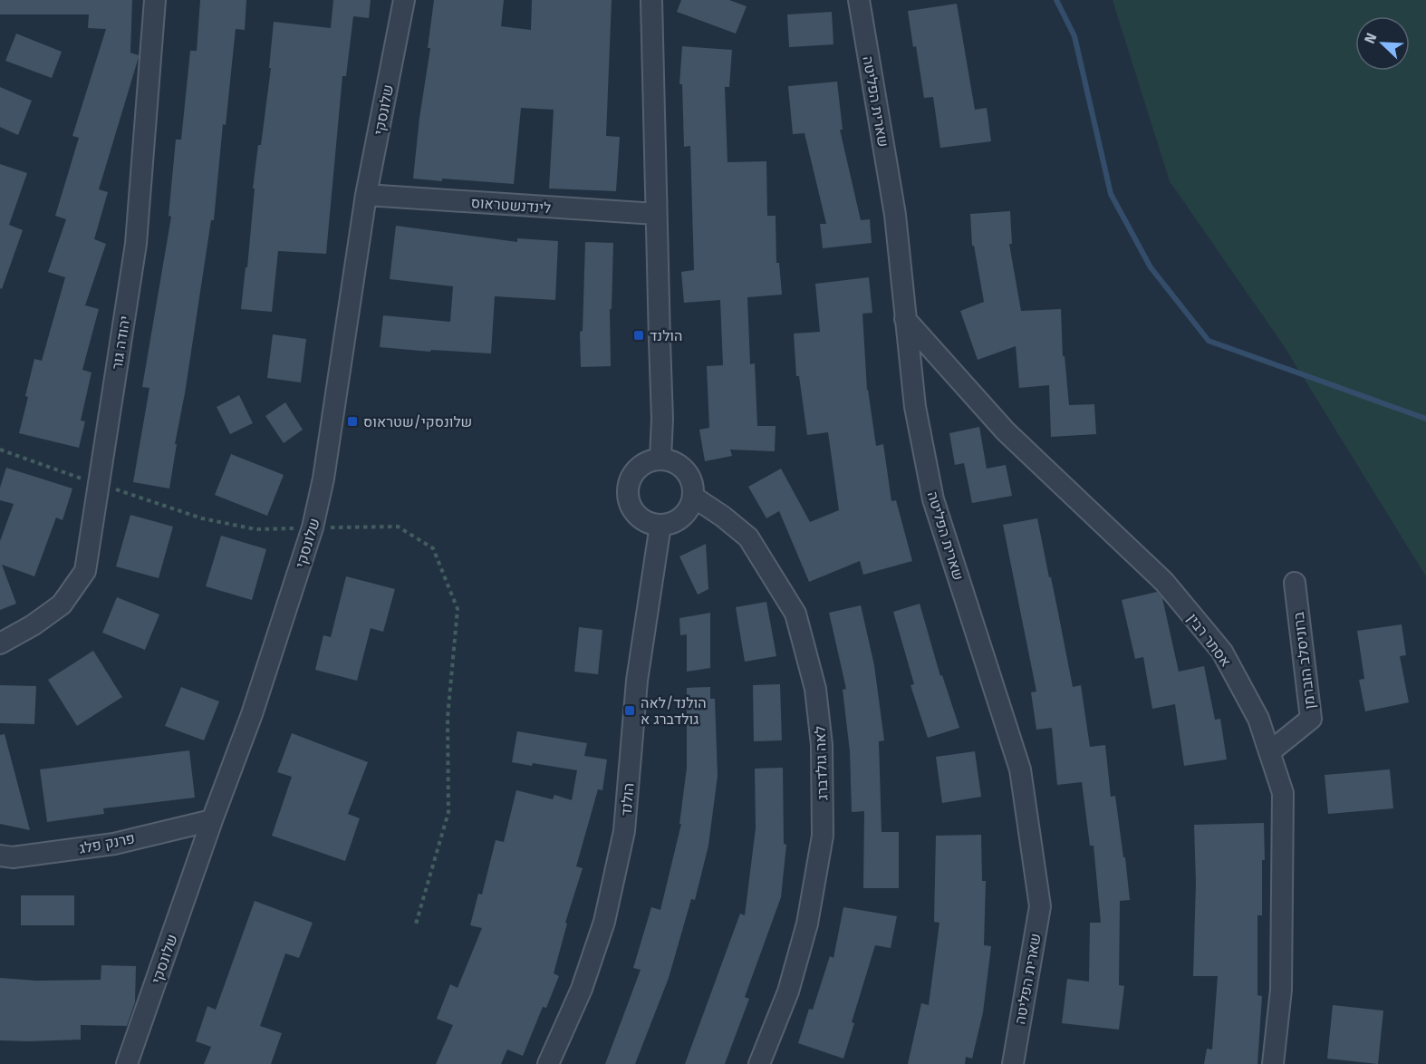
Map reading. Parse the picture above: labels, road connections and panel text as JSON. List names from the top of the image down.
{
  "streets": {
    "street": [
      "שארית הפליטה",
      "שלונסקי",
      "לינדנשטראוס",
      "יהודה גור",
      "אסתר רבין",
      "ברוניסלב הוברמן",
      "לאה גולדברג",
      "הולנד",
      "פרנק פלג"
    ]
  },
  "crossings": [
    ["שארית הפליטה", "אסתר רבין"],
    ["שלונסקי", "לינדנשטראוס"],
    ["שלונסקי", "פרנק פלג"],
    ["אסתר רבין", "ברוניסלב הוברמן"],
    ["לאה גולדברג", "הולנד"]
  ],
  "places": {
    "transit": ["הולנד", "שלונסקי/שטראוס", "הולנד/לאה גולדברג א"]
  },
  "north": "top left"
}
